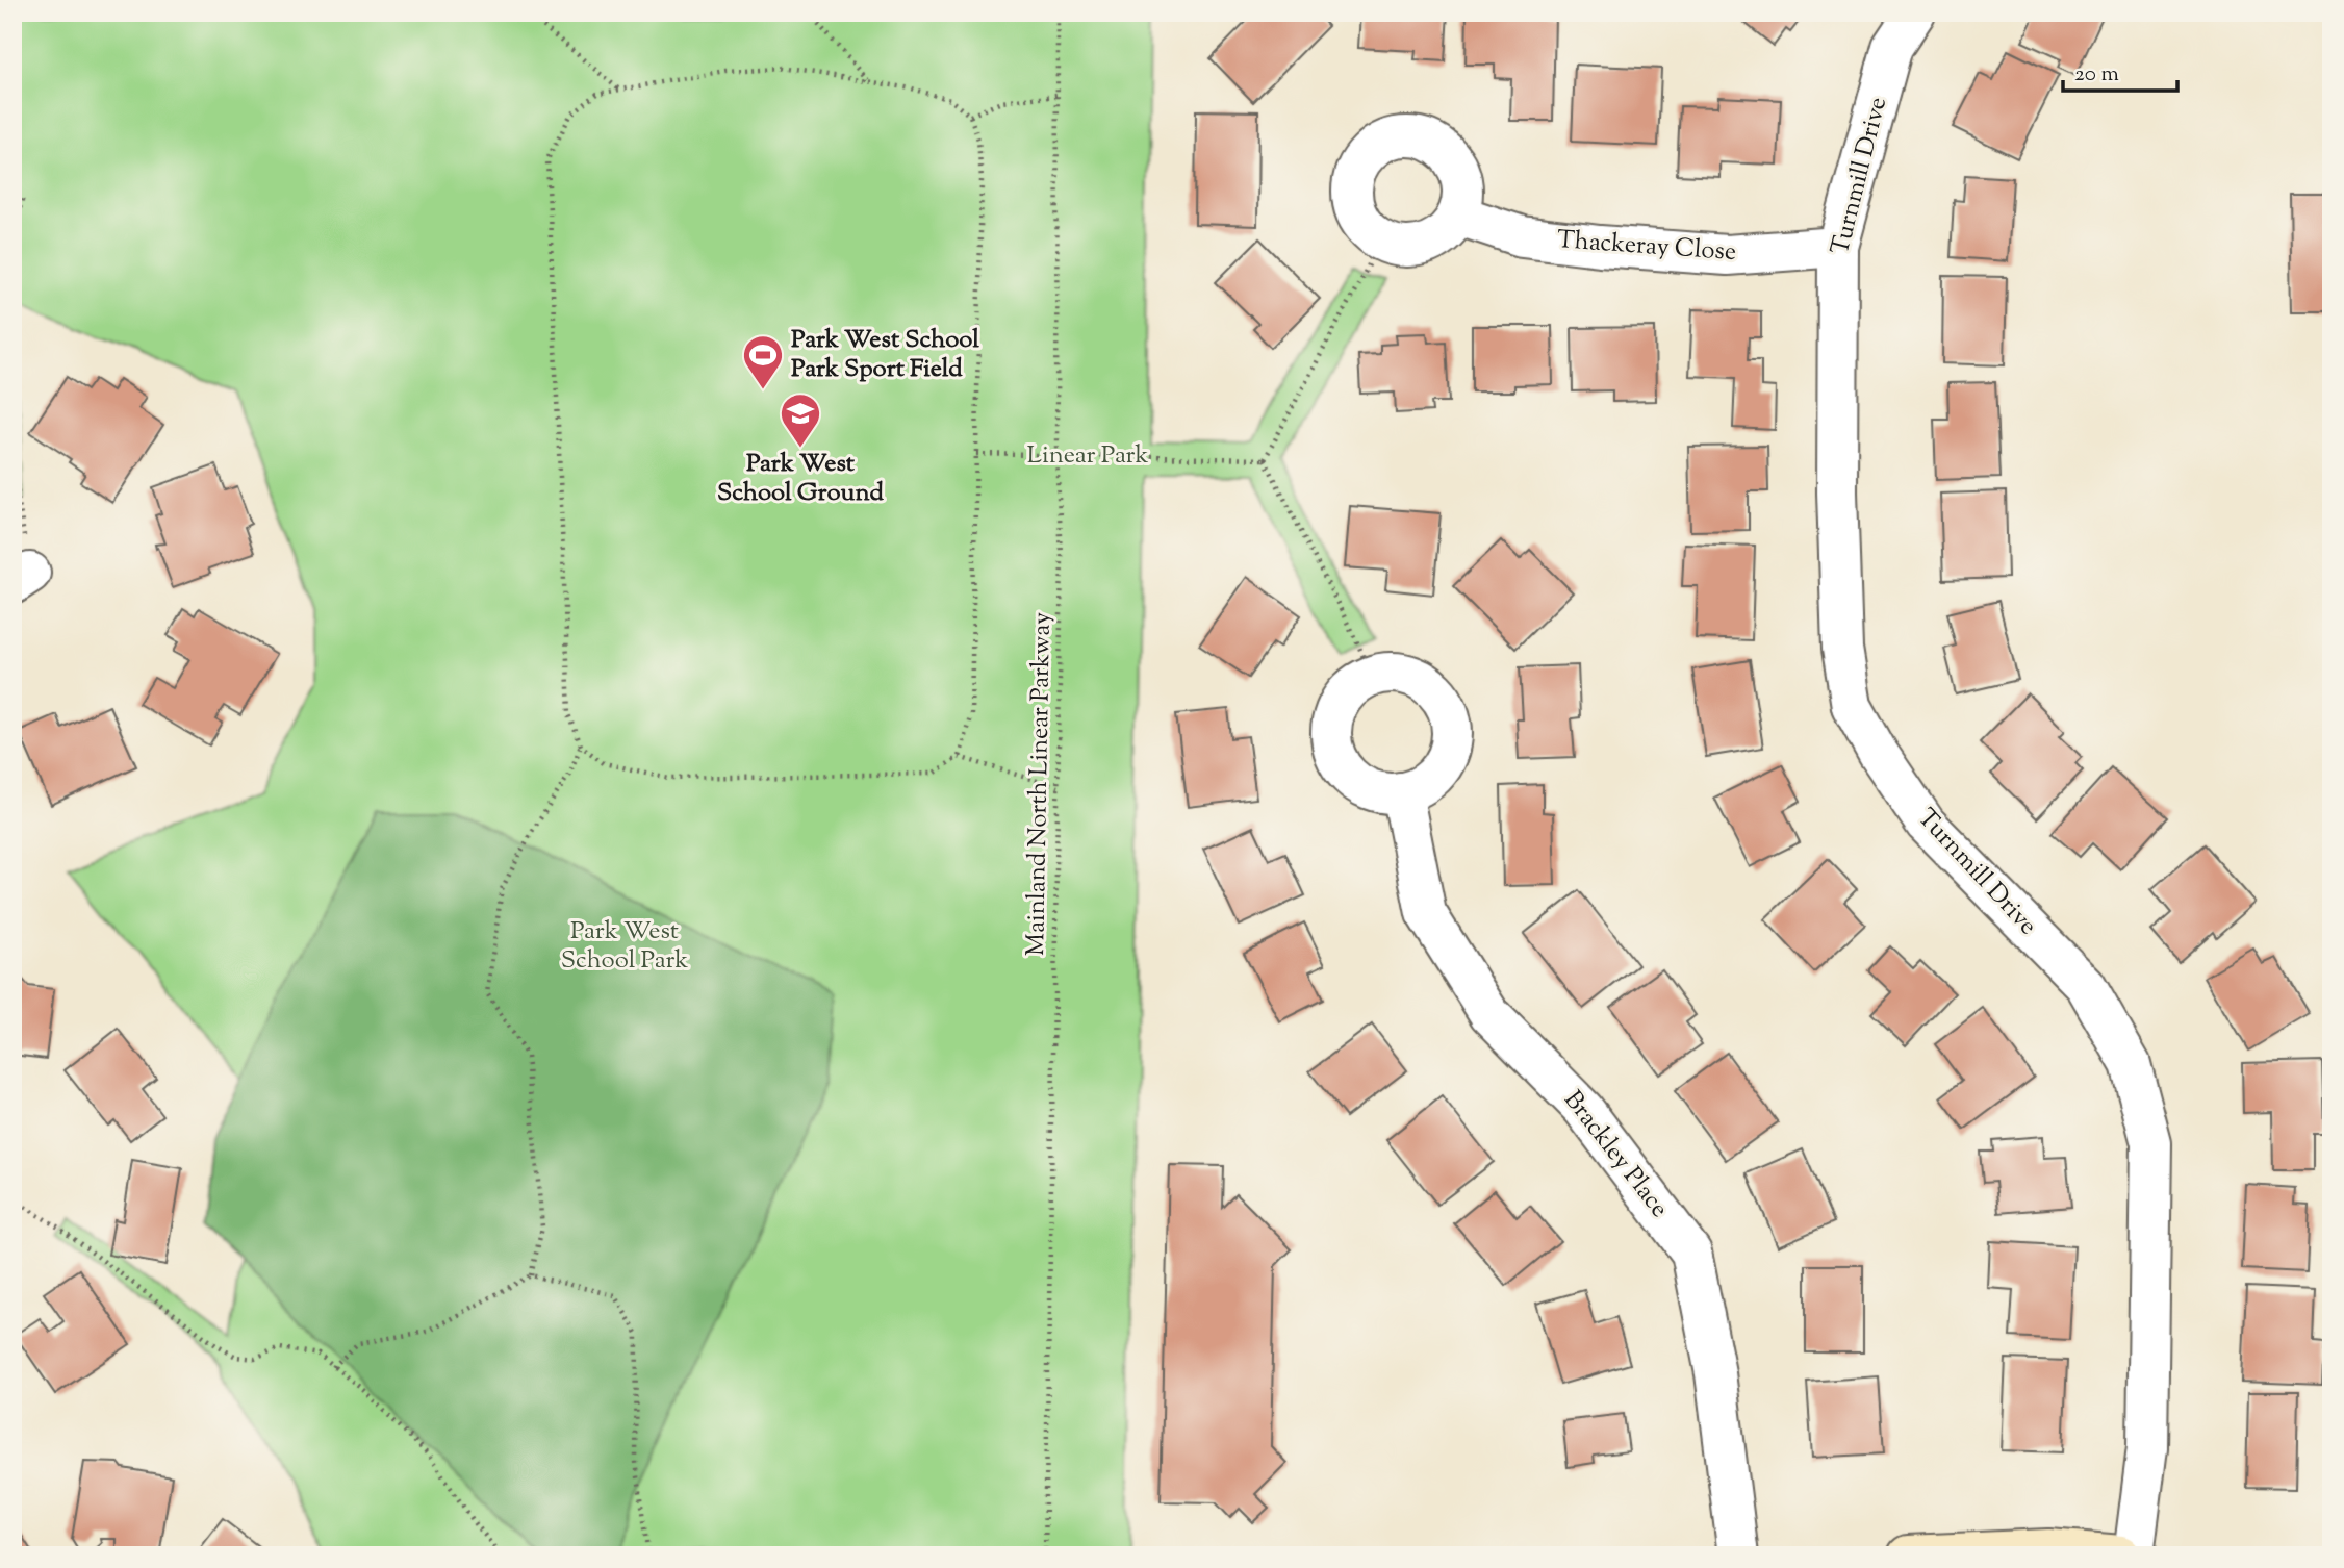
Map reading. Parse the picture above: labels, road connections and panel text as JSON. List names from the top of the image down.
{
  "streets": {
    "street": ["Turnmill Drive", "Thackeray Close", "Brackley Place"],
    "path": ["Mainland North Linear Parkway"]
  },
  "crossings": [
    ["Turnmill Drive", "Thackeray Close"]
  ],
  "parks": ["Linear Park", "Park West School Park"],
  "places": {
    "sports": ["Park West School Park Sport Field"],
    "school or university": ["Park West School Ground"]
  },
  "scale_bar": "20 m"
}
